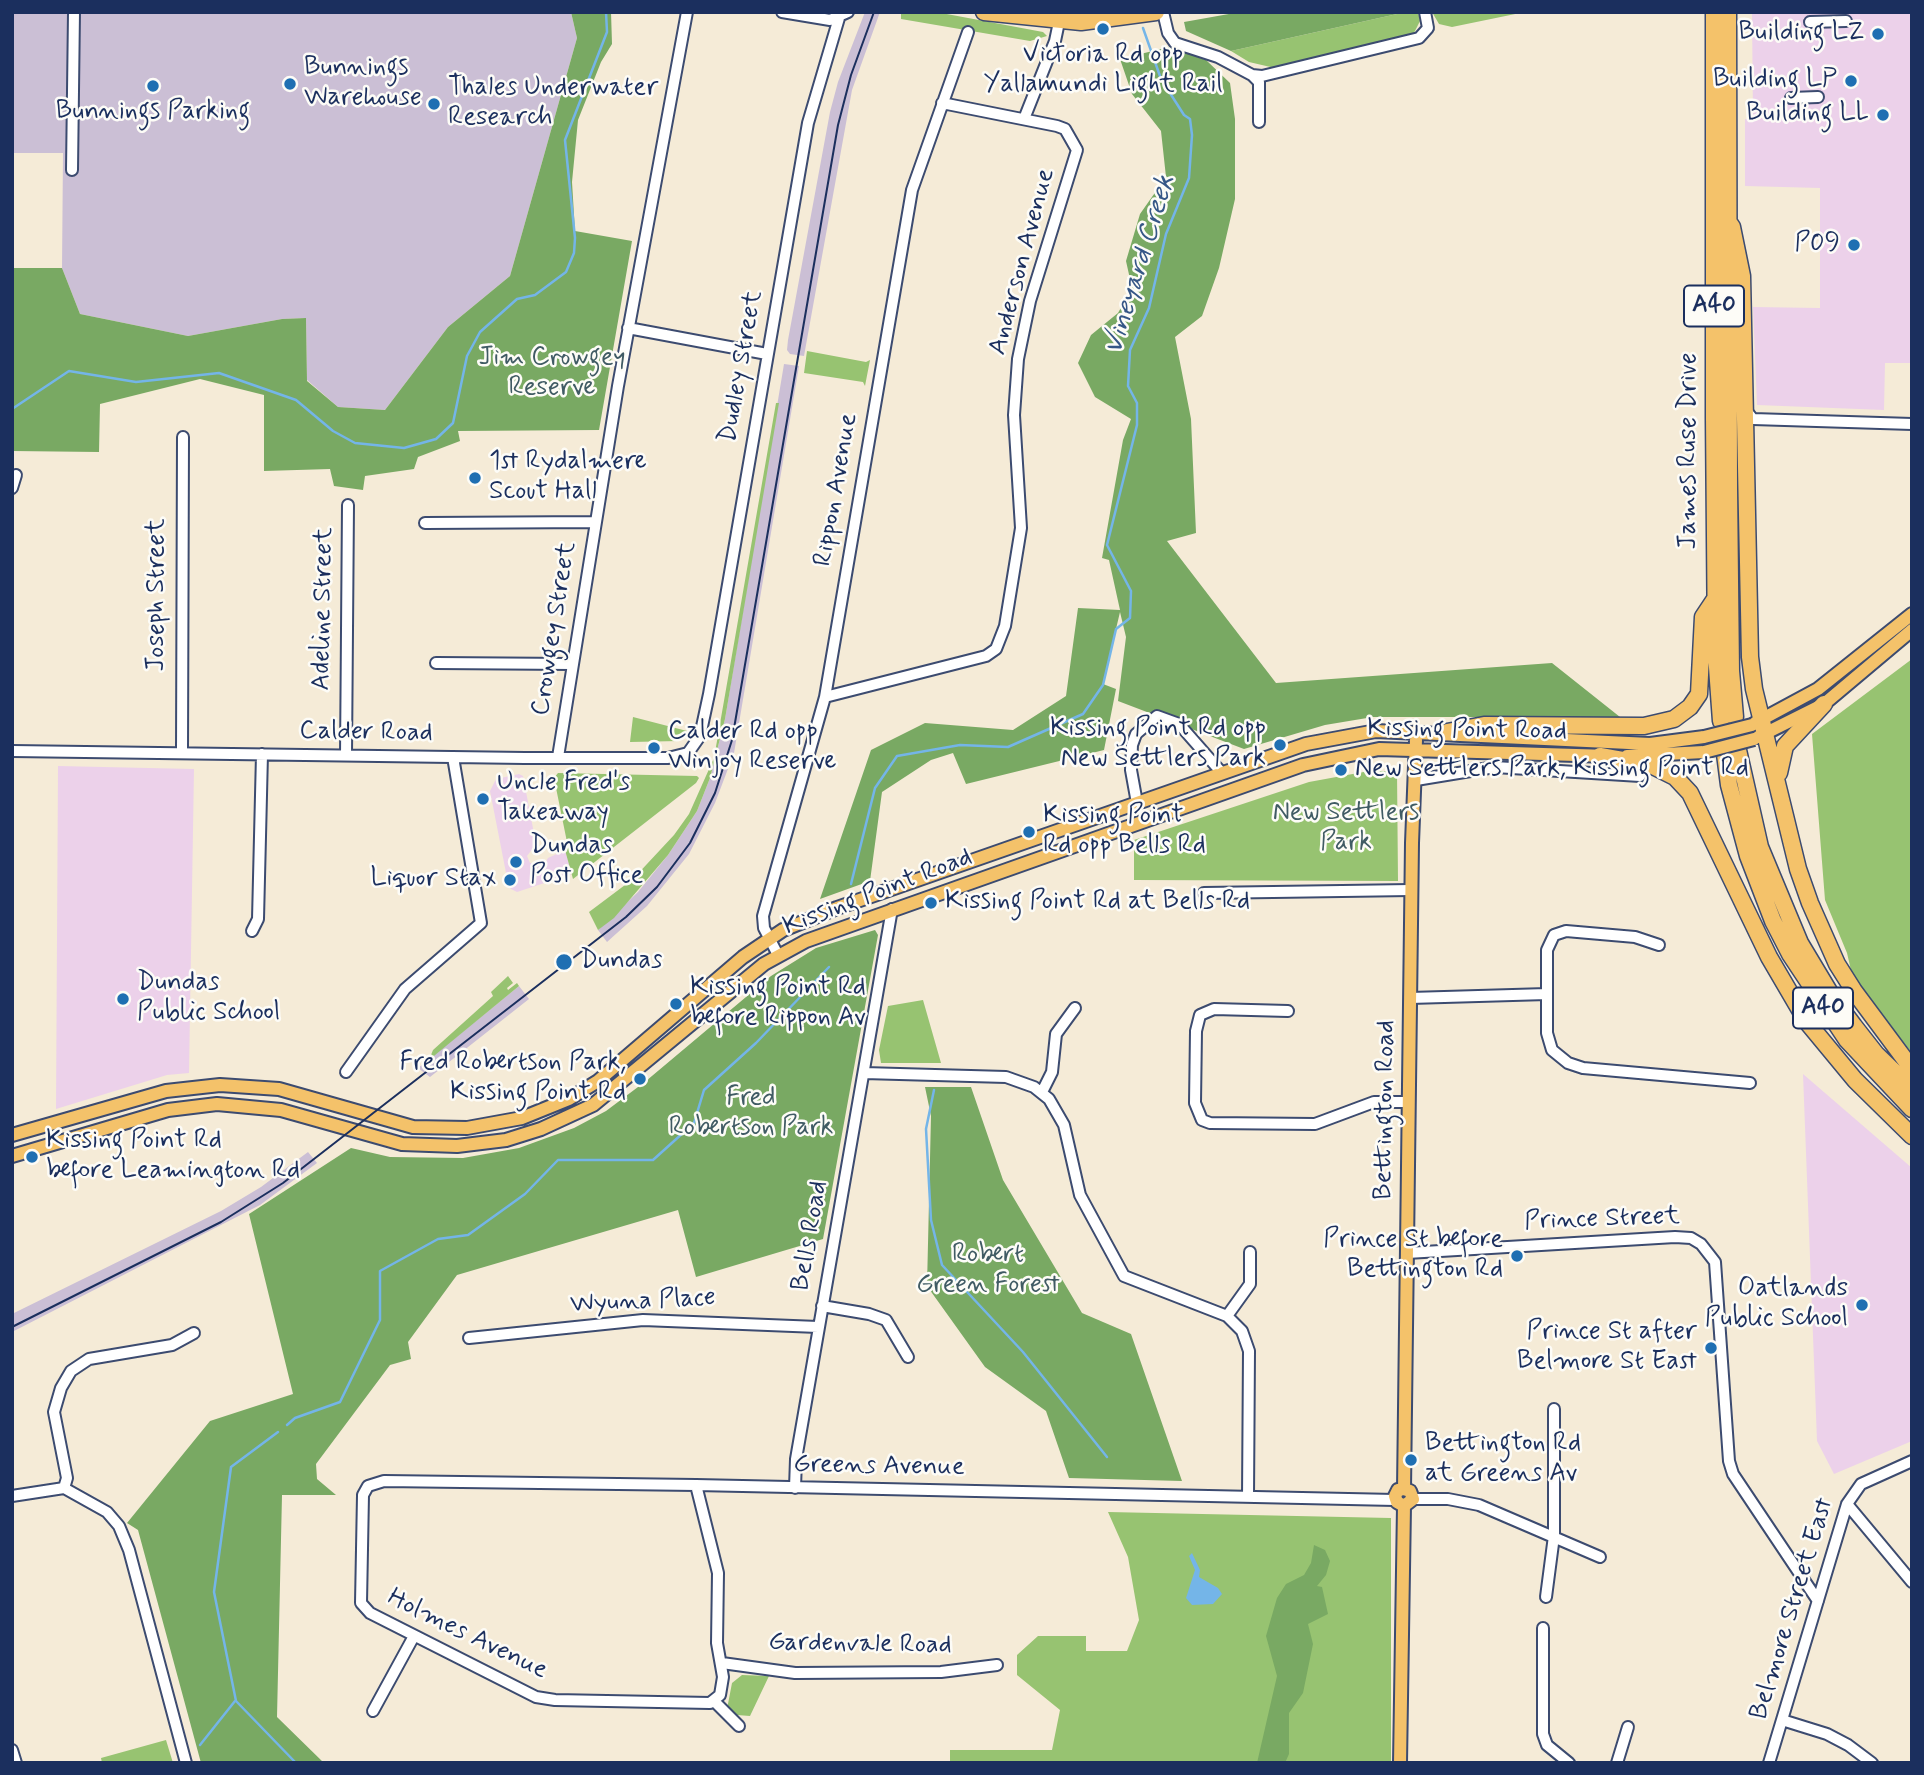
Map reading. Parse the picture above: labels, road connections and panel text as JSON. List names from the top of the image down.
{
  "streets": {
    "highway": ["A40", "James Ruse Drive"],
    "main road": ["Kissing Point Road", "Bettington Road"],
    "street": [
      "Anderson Avenue",
      "Dudley Street",
      "Rippon Avenue",
      "Joseph Street",
      "Adeline Street",
      "Crowgey Street",
      "Calder Road",
      "Prince Street",
      "Bells Road",
      "Wyuna Place",
      "Greens Avenue",
      "Belmore Street East",
      "Holmes Avenue",
      "Gardenvale Road"
    ]
  },
  "crossings": [
    ["Anderson Avenue", "Rippon Avenue"],
    ["Dudley Street", "Calder Road"],
    ["Rippon Avenue", "Kissing Point Road"],
    ["Joseph Street", "Calder Road"],
    ["Adeline Street", "Calder Road"],
    ["Crowgey Street", "Calder Road"],
    ["Kissing Point Road", "Bettington Road"],
    ["Kissing Point Road", "Bells Road"],
    ["Bettington Road", "Prince Street"],
    ["Bettington Road", "Greens Avenue"],
    ["Prince Street", "Belmore Street East"],
    ["Bells Road", "Wyuna Place"],
    ["Bells Road", "Greens Avenue"],
    ["Greens Avenue", "Holmes Avenue"]
  ],
  "water": ["Vineyard Creek"],
  "parks": [
    "Jim Crowgey Reserve",
    "New Settlers Park",
    "Fred Robertson Park",
    "Robert Green Forest"
  ],
  "places": [
    "Victoria Rd opp Yallamundi Light Rail",
    "Building LZ",
    "Building LP",
    "Bunnings Warehouse",
    "Bunnings Parking",
    "Thales Underwater Research",
    "Building LL",
    "P09",
    "1st Rydalmere Scout Hall",
    "Kissing Point Rd opp New Settlers Park",
    "Calder Rd opp Winjoy Reserve",
    "New Settlers Park, Kissing Point Rd",
    "Uncle Fred's Takeaway",
    "Kissing Point Rd opp Bells Rd",
    "Dundas Post Office",
    "Liquor Stax",
    "Kissing Point Rd at Bells Rd",
    "Dundas",
    "Dundas Public School",
    "Kissing Point Rd before Rippon Av",
    "Fred Robertson Park, Kissing Point Rd",
    "Kissing Point Rd before Leamington Rd",
    "Prince St before Bettington Rd",
    "Oatlands Public School",
    "Prince St after Belmore St East",
    "Bettington Rd at Greens Av"
  ]
}
